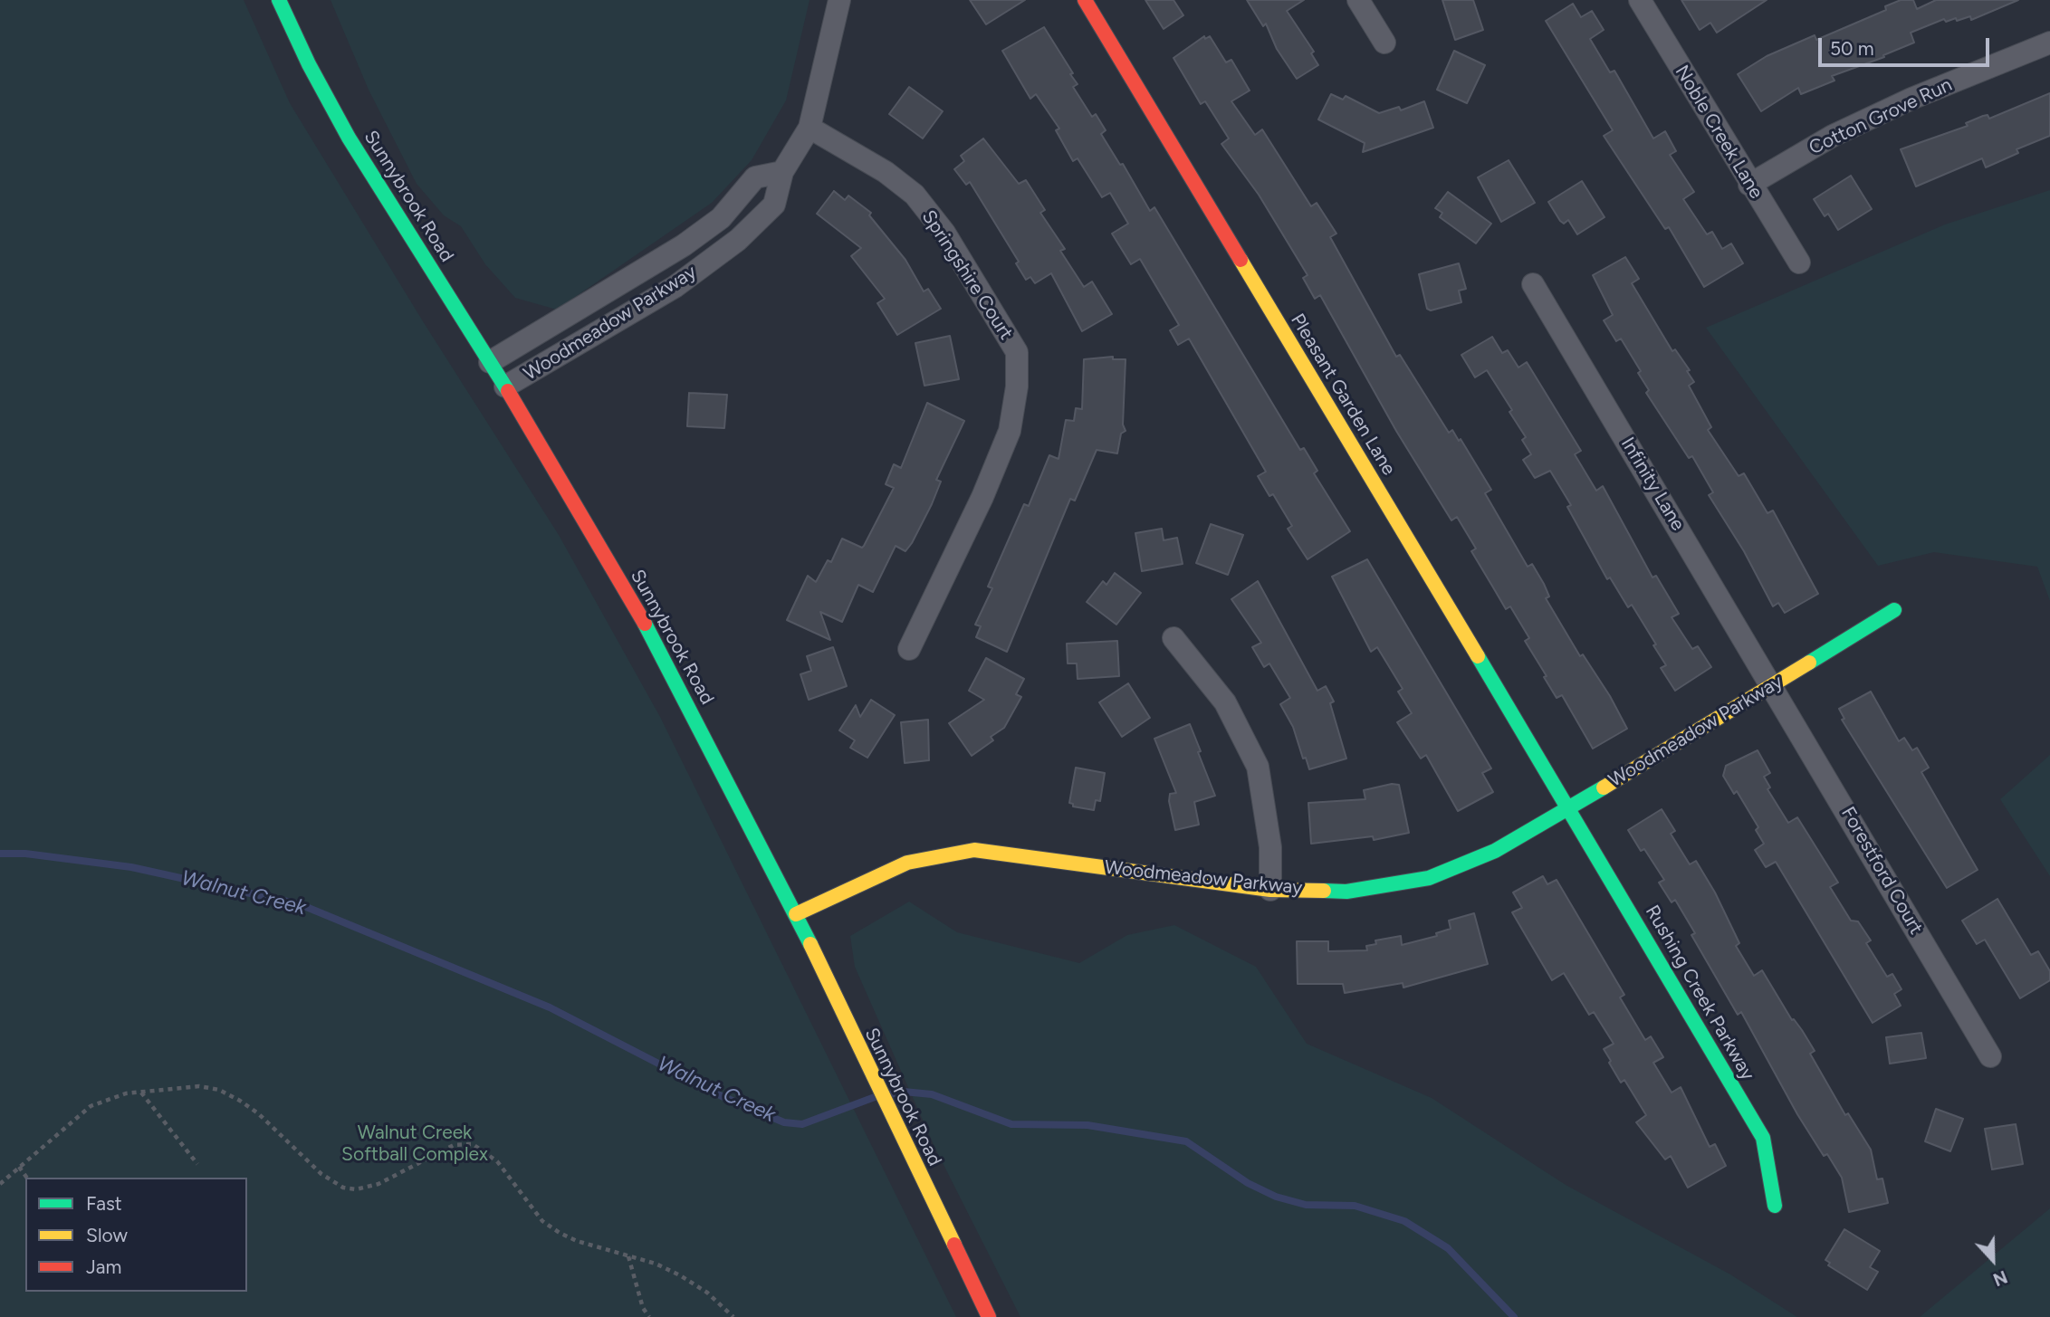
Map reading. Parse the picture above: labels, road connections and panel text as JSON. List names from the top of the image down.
{
  "streets": {
    "street": [
      "Cotton Grove Run",
      "Noble Creek Lane",
      "Sunnybrook Road",
      "Springshire Court",
      "Woodmeadow Parkway",
      "Pleasant Garden Lane",
      "Infinity Lane",
      "Forestford Court",
      "Rushing Creek Parkway"
    ]
  },
  "crossings": [
    ["Cotton Grove Run", "Noble Creek Lane"],
    ["Sunnybrook Road", "Woodmeadow Parkway"],
    ["Springshire Court", "Woodmeadow Parkway"],
    ["Woodmeadow Parkway", "Pleasant Garden Lane"],
    ["Woodmeadow Parkway", "Infinity Lane"],
    ["Woodmeadow Parkway", "Forestford Court"],
    ["Woodmeadow Parkway", "Rushing Creek Parkway"],
    ["Pleasant Garden Lane", "Rushing Creek Parkway"],
    ["Infinity Lane", "Forestford Court"]
  ],
  "water": ["Walnut Creek"],
  "parks": ["Walnut Creek Softball Complex"],
  "legend": ["Fast", "Slow", "Jam"],
  "scale_bar": "50 m",
  "north": "bottom"
}
